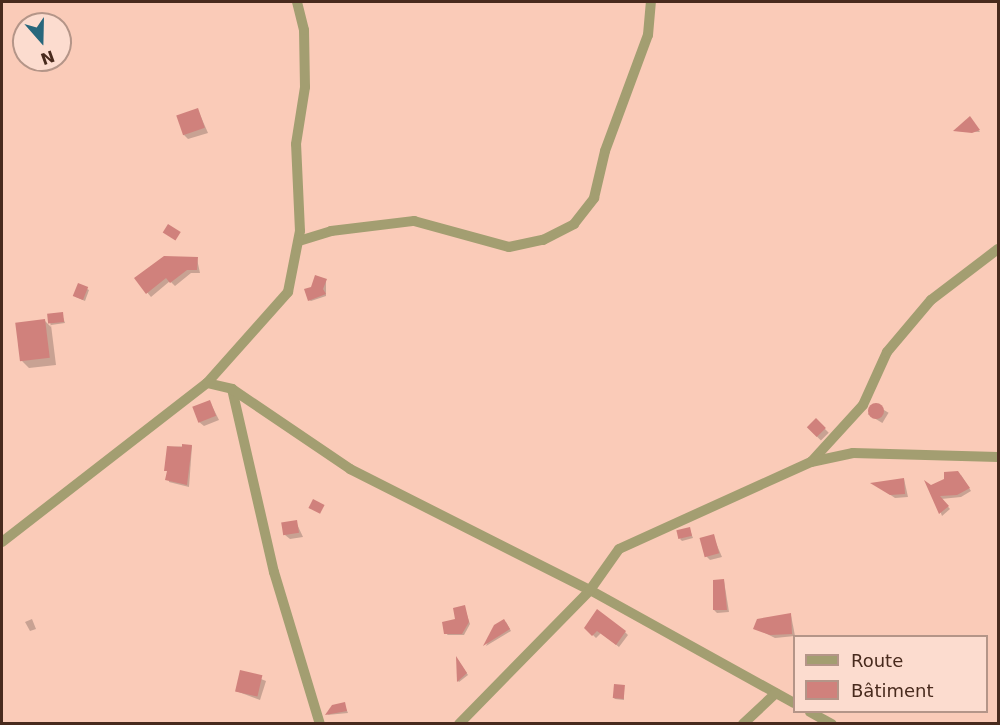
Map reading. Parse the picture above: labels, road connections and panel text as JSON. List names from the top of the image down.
{
  "legend": ["Route", "Bâtiment"],
  "north": "bottom"
}
